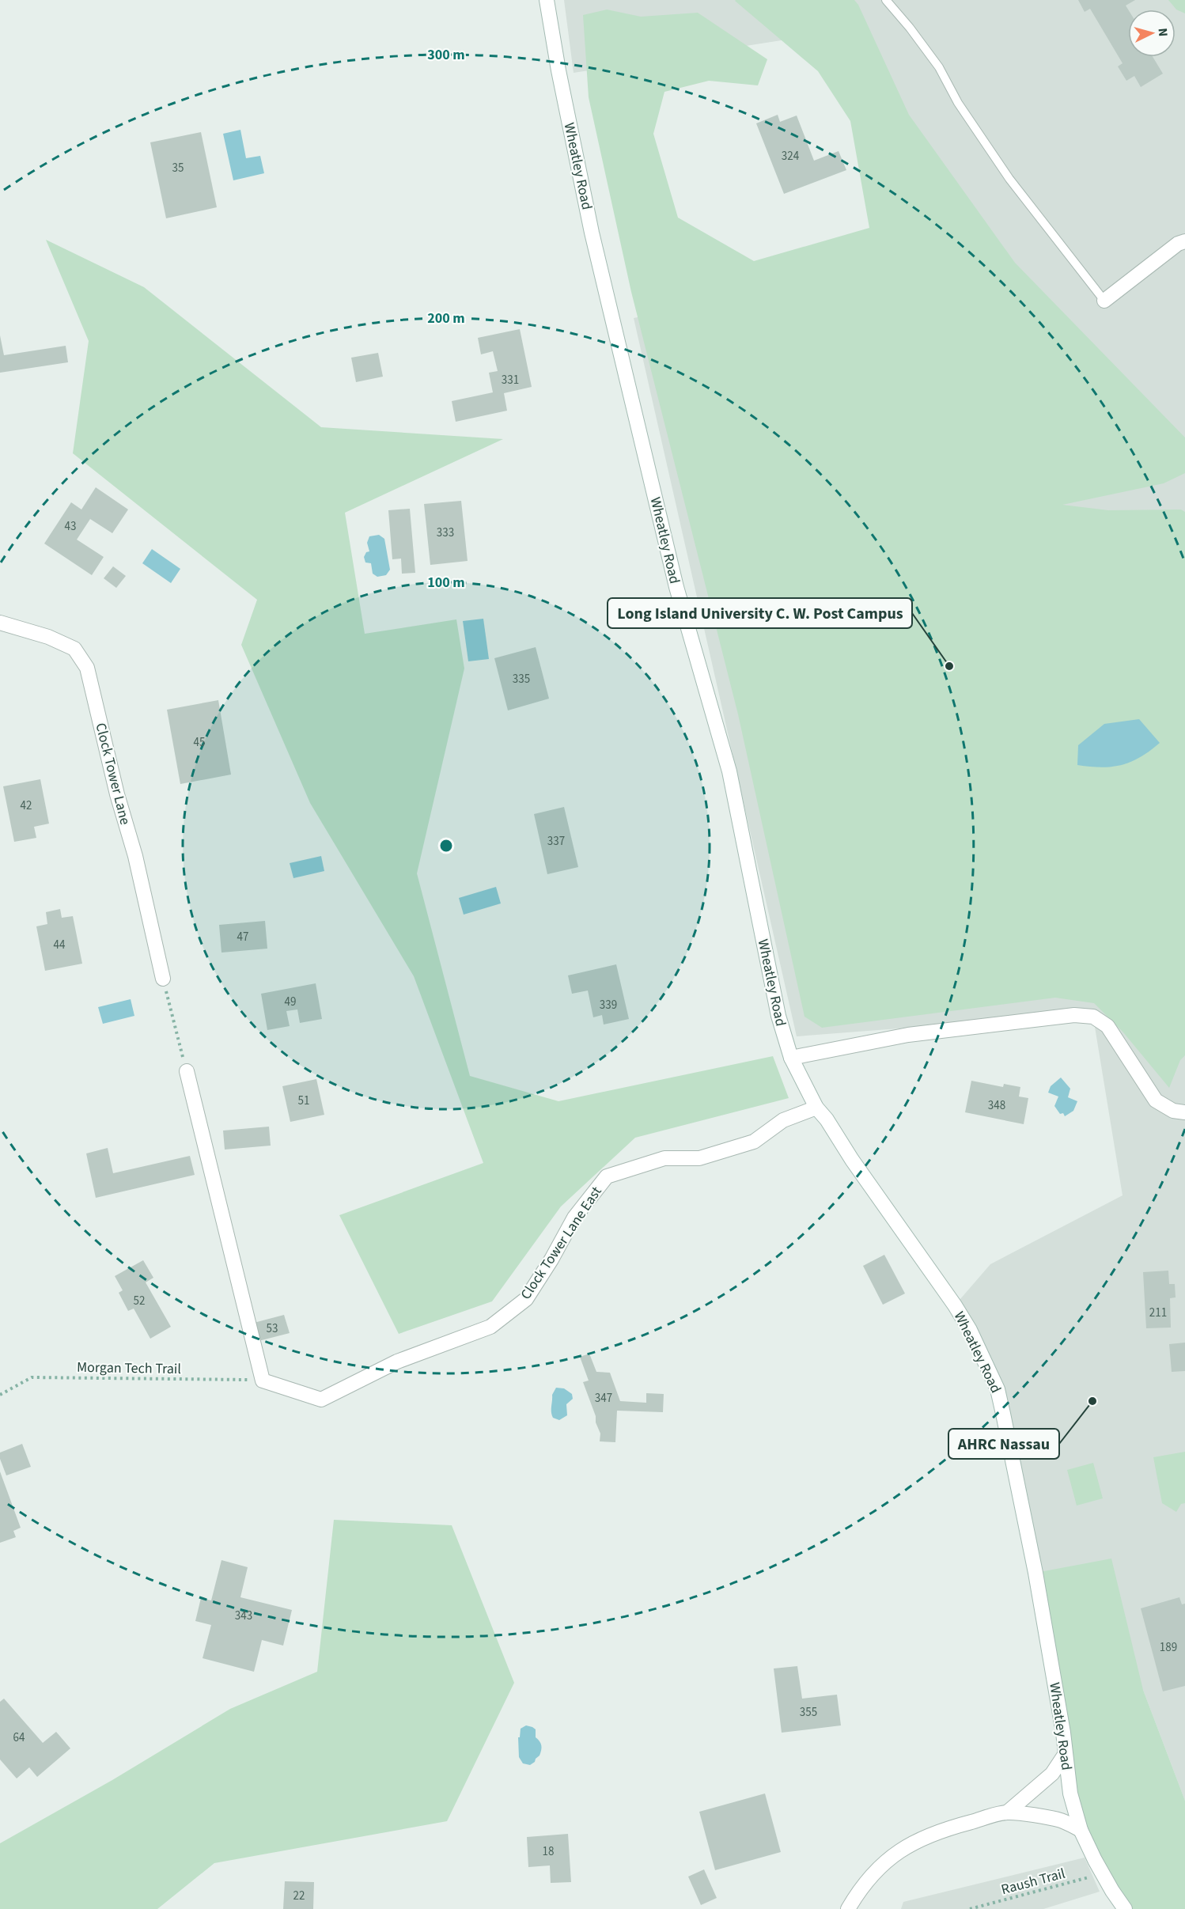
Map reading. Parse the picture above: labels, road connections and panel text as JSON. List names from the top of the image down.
{
  "streets": {
    "street": ["Wheatley Road", "Clock Tower Lane", "Clock Tower Lane East"],
    "path": ["Morgan Tech Trail", "Raush Trail"]
  },
  "crossings": [
    ["Wheatley Road", "Clock Tower Lane East"],
    ["Wheatley Road", "Raush Trail"],
    ["Clock Tower Lane East", "Morgan Tech Trail"]
  ],
  "places": ["Long Island University C. W. Post Campus", "AHRC Nassau"],
  "house_numbers": [
    "324",
    "35",
    "331",
    "43",
    "333",
    "335",
    "45",
    "42",
    "337",
    "47",
    "44",
    "49",
    "339",
    "51",
    "348",
    "52",
    "211",
    "53",
    "347",
    "343",
    "189",
    "355",
    "64",
    "18",
    "22"
  ],
  "north": "right",
  "rings": ["300 m", "200 m", "100 m"]
}
